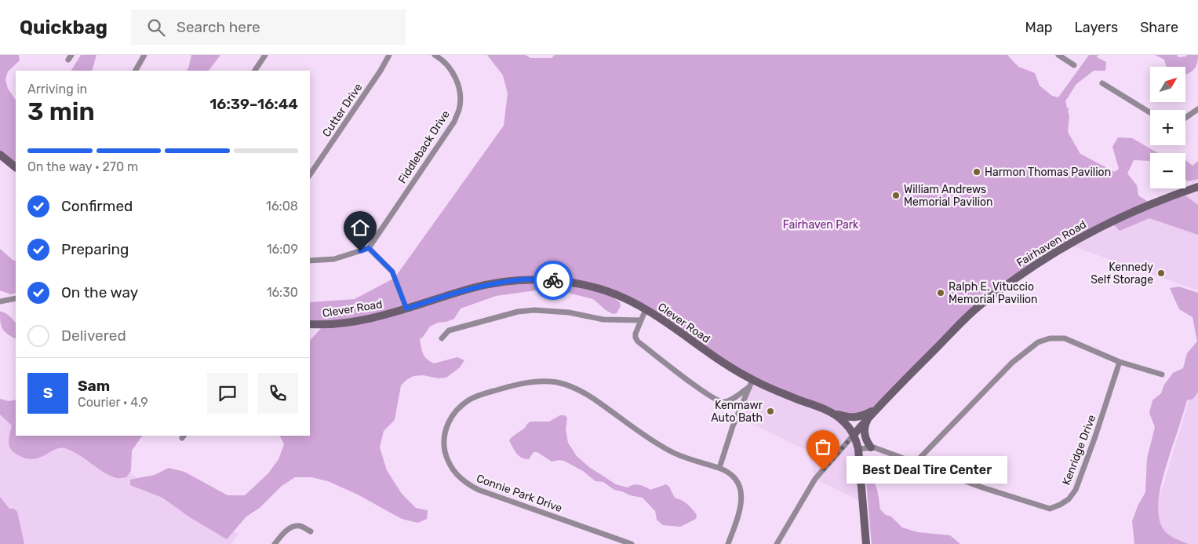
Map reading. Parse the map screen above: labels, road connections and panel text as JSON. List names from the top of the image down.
{
  "streets": {
    "street": [
      "Cutter Drive",
      "Fiddleback Drive",
      "Fairhaven Road",
      "Clever Road",
      "Kenridge Drive",
      "Connie Park Drive"
    ]
  },
  "crossings": [
    ["Fairhaven Road", "Clever Road"],
    ["Clever Road", "Kenridge Drive"]
  ],
  "parks": ["Fairhaven Park"],
  "places": [
    "Harmon Thomas Pavilion",
    "William Andrews Memorial Pavilion",
    "Kennedy Self Storage",
    "Ralph E. Vituccio Memorial Pavilion",
    "Kenmawr Auto Bath",
    "Best Deal Tire Center"
  ],
  "north": "top right",
  "page": {
    "header": "Quickbag",
    "search": "Search here",
    "nav": ["Map", "Layers", "Share"],
    "map_buttons": ["+", "−"],
    "heading": ["3 min", "Arriving in", "16:39–16:44"],
    "panel": ["Sam", "Courier · 4.9"],
    "bar": "On the way · 270 m",
    "list": [
      ["Confirmed", "16:08"],
      ["Preparing", "16:09"],
      ["On the way", "16:30"],
      "Delivered"
    ],
    "round": "S",
    "bubble": "Best Deal Tire Center"
  }
}
